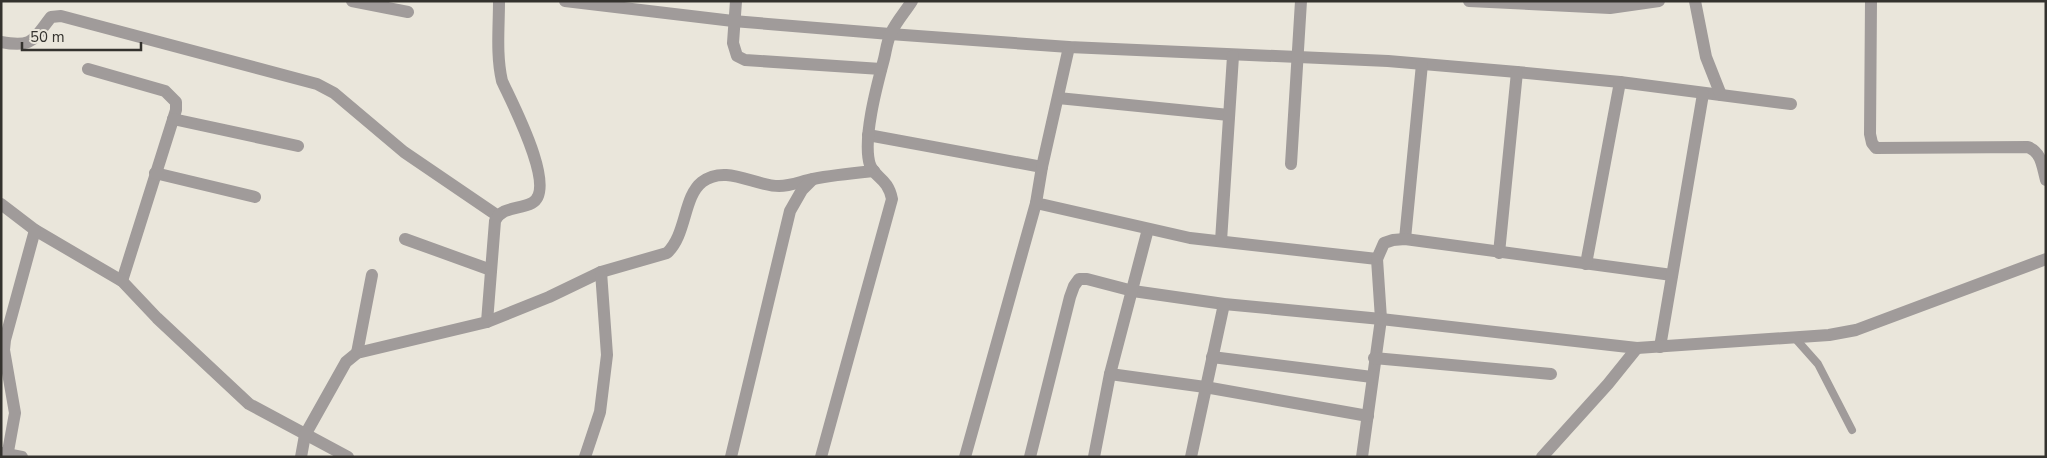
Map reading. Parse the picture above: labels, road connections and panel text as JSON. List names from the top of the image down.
{
  "scale_bar": "50 m"
}
